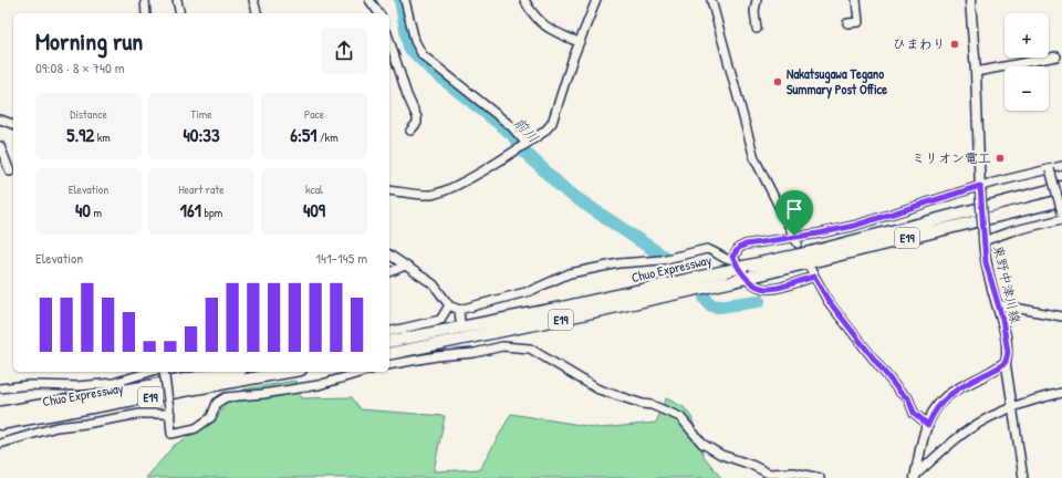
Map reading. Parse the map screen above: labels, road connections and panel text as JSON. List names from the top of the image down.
{
  "streets": {
    "highway": ["E19", "Chuo Expressway"],
    "main road": ["東野中津川線"]
  },
  "water": ["前川"],
  "places": ["ひまわり", "Nakatsugawa Tegano Summary Post Office", "ミリオン電工"],
  "page": {
    "map_buttons": ["+", "−"],
    "heading": ["Morning run", "09:08 · 8 × 740 m"],
    "stats": [
      ["Distance", "5.92 km"],
      ["Time", "40:33"],
      ["Pace", "6:51 /km"],
      ["Elevation", "40 m"],
      ["Heart rate", "161 bpm"],
      ["kcal", "409"]
    ],
    "chart": ["Elevation", "141–145 m"]
  }
}
